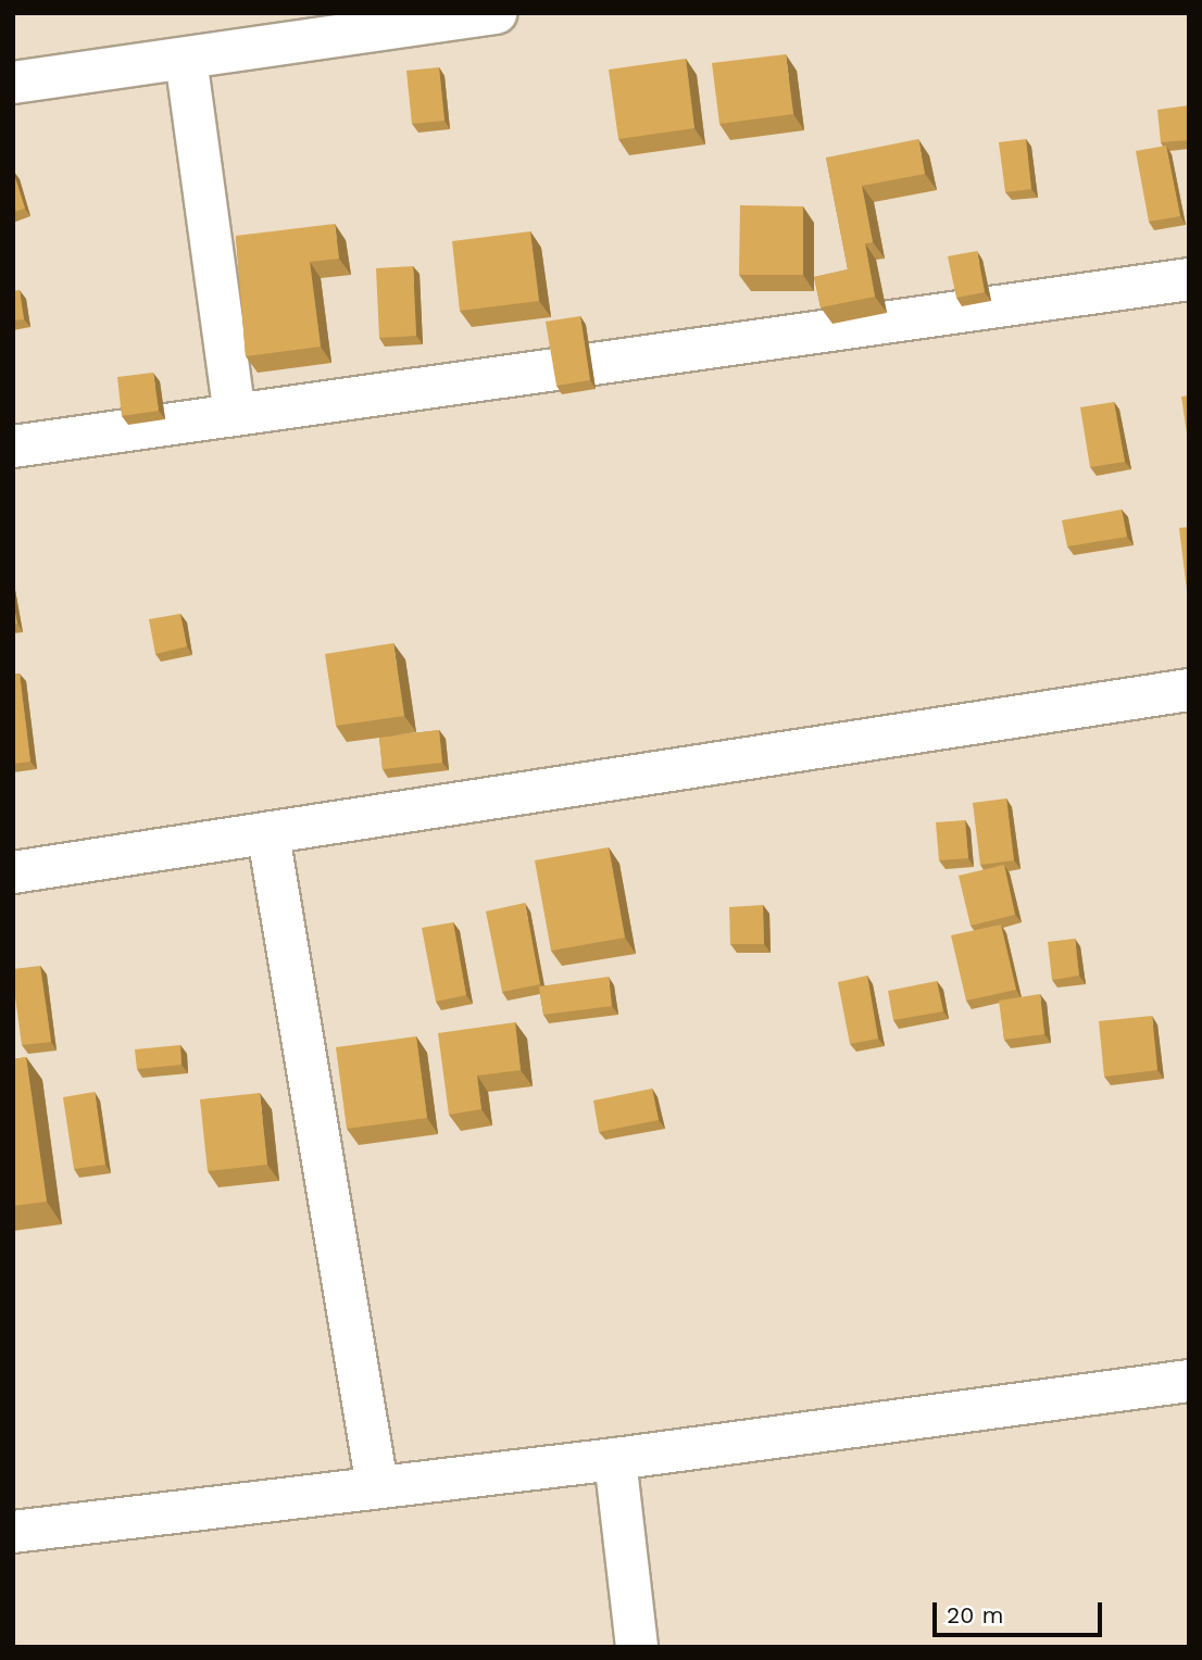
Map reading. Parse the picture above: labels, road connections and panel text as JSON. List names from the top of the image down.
{
  "scale_bar": "20 m"
}
